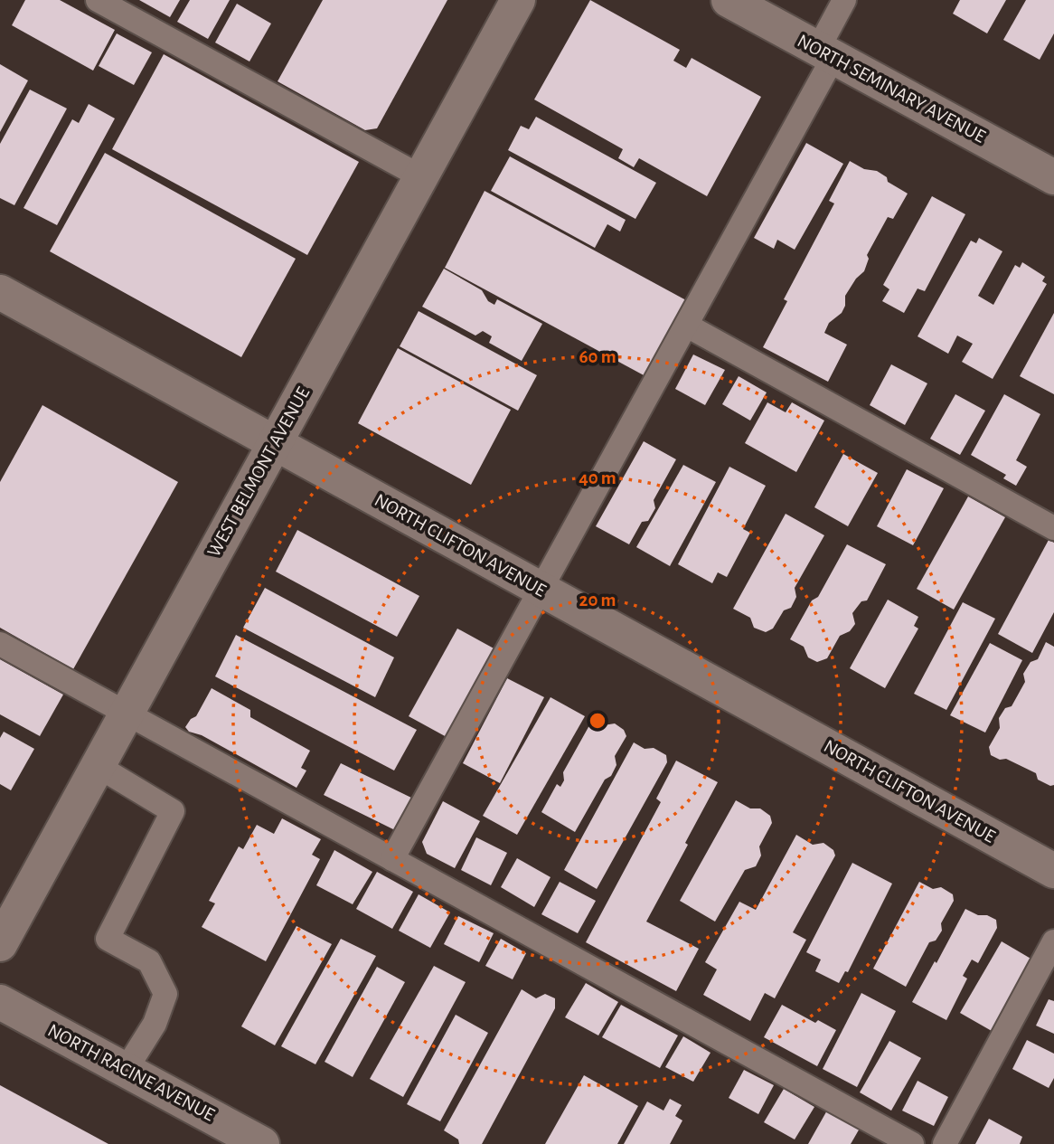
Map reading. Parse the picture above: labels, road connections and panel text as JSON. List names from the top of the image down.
{
  "streets": {
    "street": [
      "NORTH SEMINARY AVENUE",
      "WEST BELMONT AVENUE",
      "NORTH CLIFTON AVENUE",
      "NORTH RACINE AVENUE"
    ]
  },
  "crossings": [
    ["WEST BELMONT AVENUE", "NORTH CLIFTON AVENUE"]
  ],
  "rings": ["60 m", "40 m", "20 m"]
}
